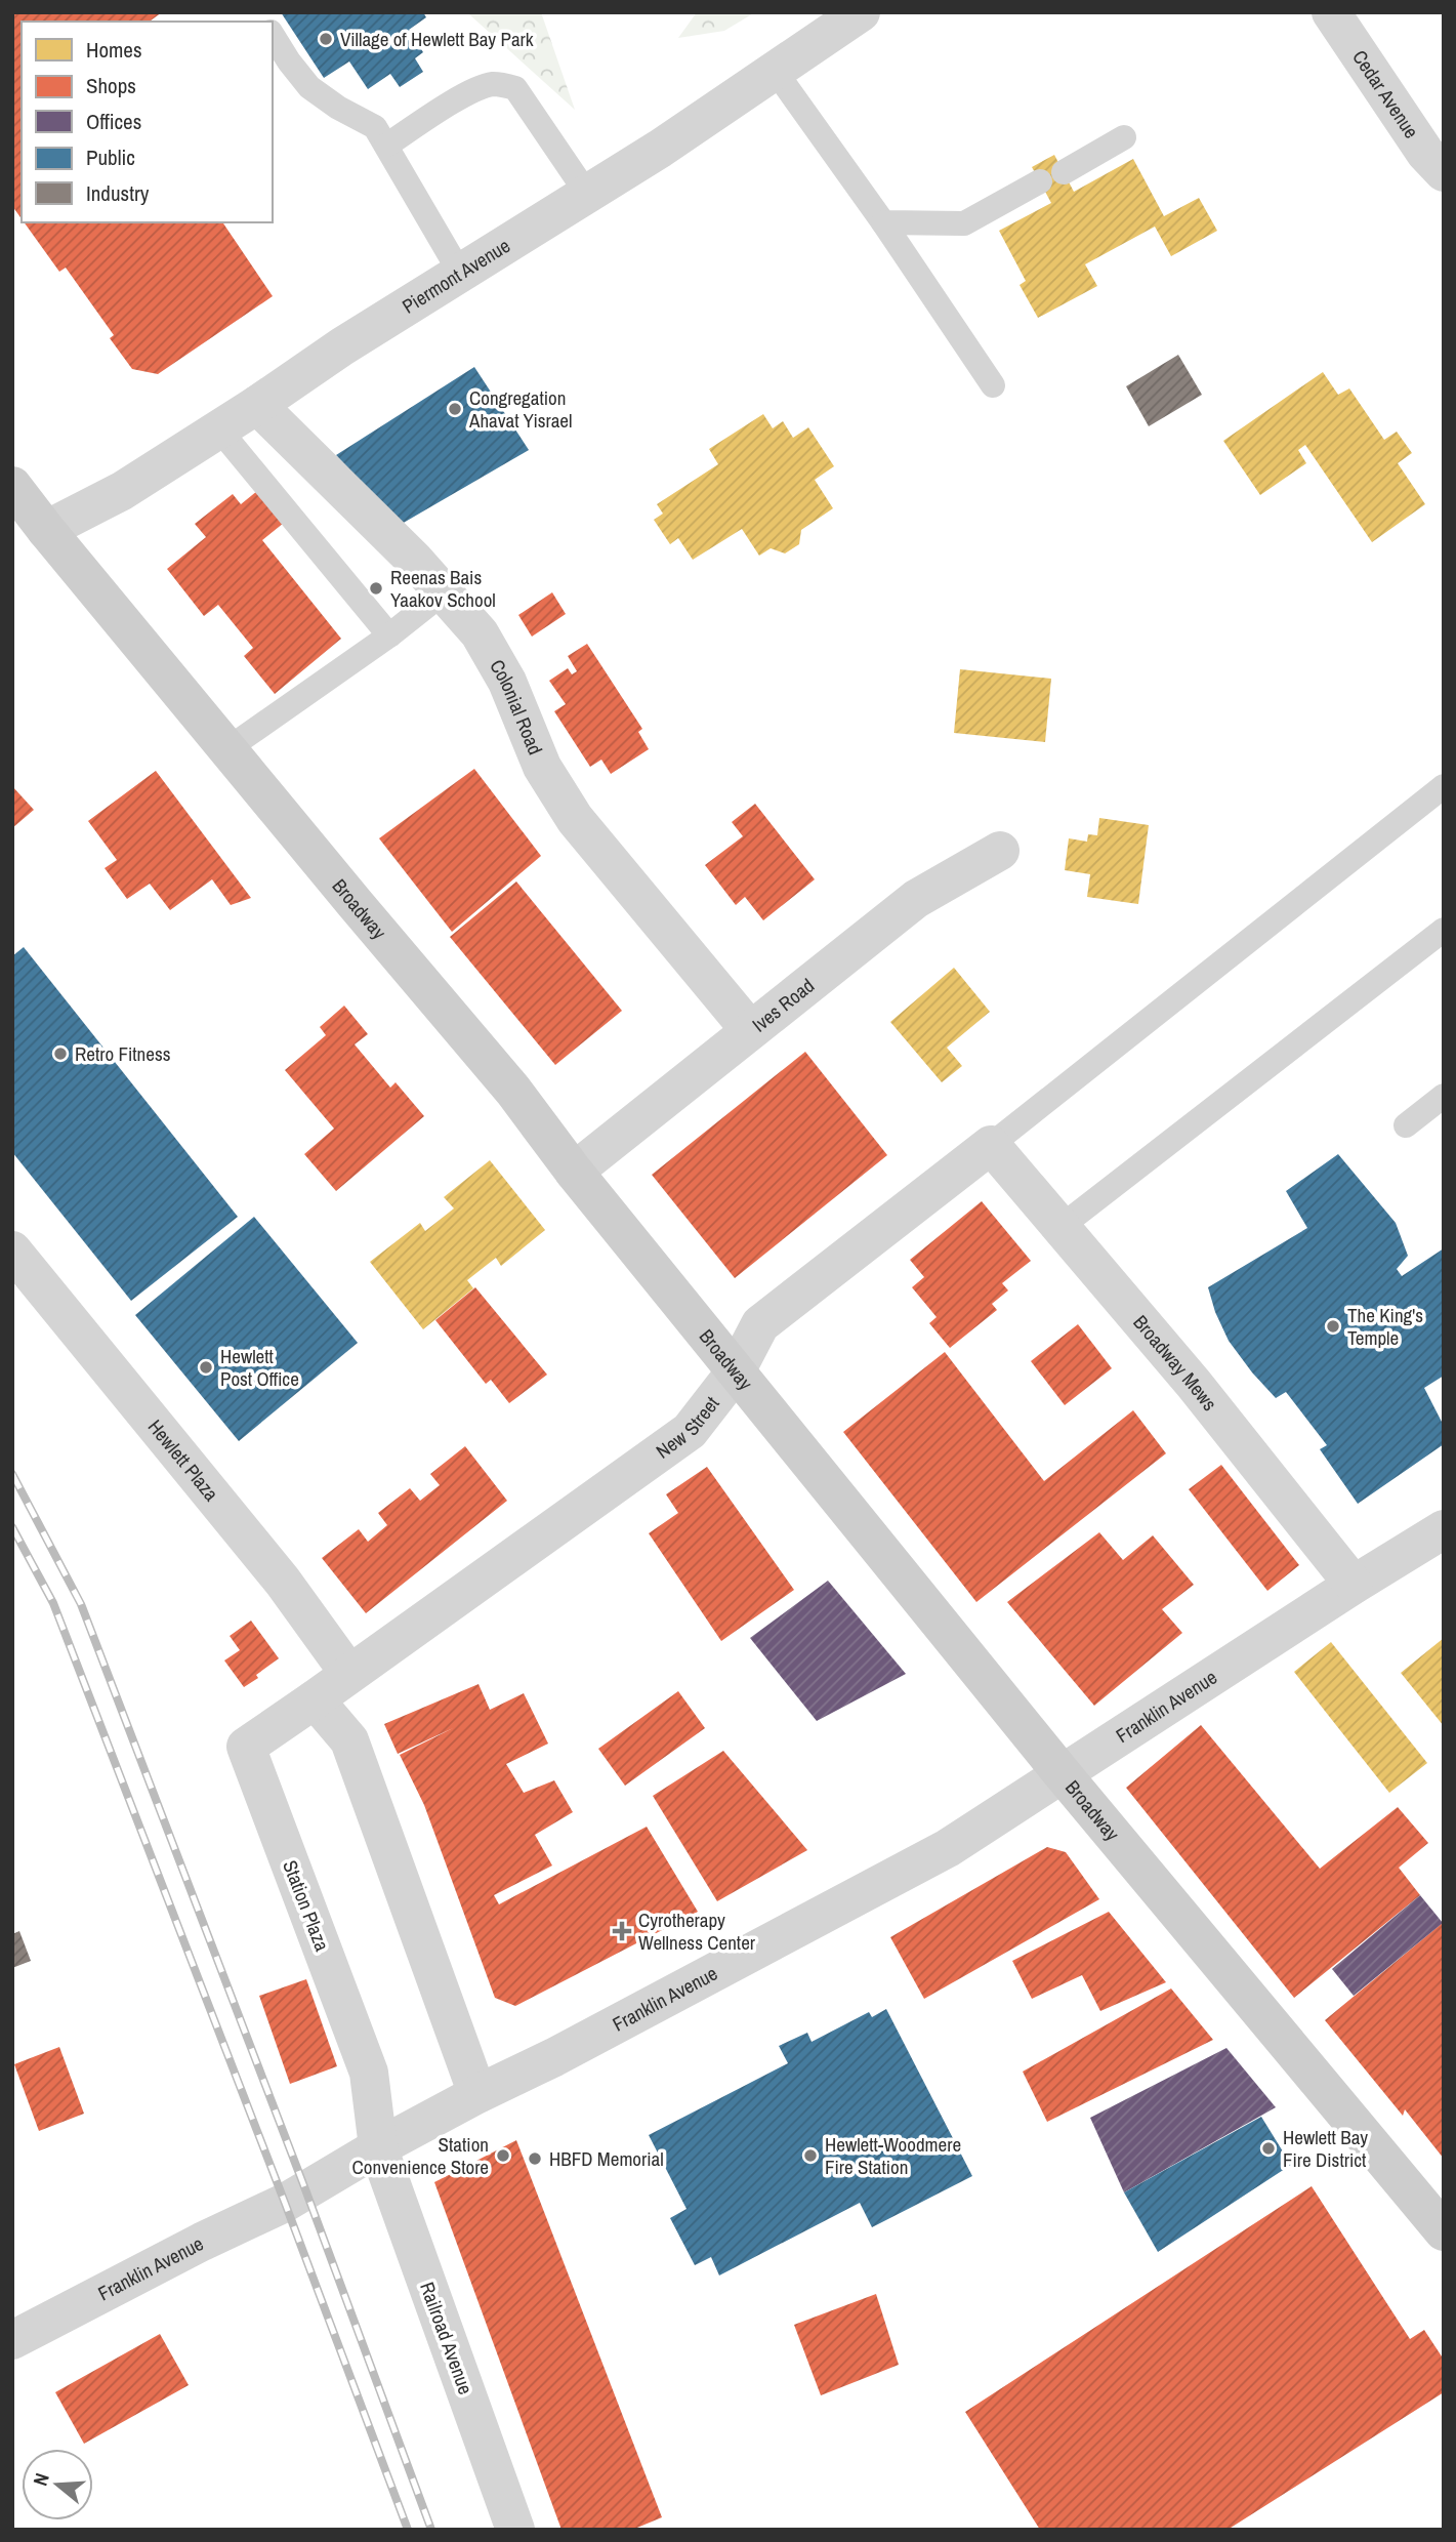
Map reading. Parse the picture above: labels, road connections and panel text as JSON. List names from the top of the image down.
{
  "streets": {
    "main road": ["Broadway"],
    "street": [
      "Cedar Avenue",
      "Piermont Avenue",
      "Colonial Road",
      "Ives Road",
      "Broadway Mews",
      "New Street",
      "Hewlett Plaza",
      "Franklin Avenue",
      "Station Plaza",
      "Railroad Avenue"
    ]
  },
  "crossings": [
    ["Piermont Avenue", "Colonial Road"],
    ["Piermont Avenue", "Broadway"],
    ["Colonial Road", "Ives Road"],
    ["Broadway", "Ives Road"],
    ["Broadway", "New Street"],
    ["Broadway", "Franklin Avenue"],
    ["Broadway Mews", "New Street"],
    ["Broadway Mews", "Franklin Avenue"],
    ["New Street", "Hewlett Plaza"],
    ["New Street", "Station Plaza"],
    ["Hewlett Plaza", "Station Plaza"],
    ["Franklin Avenue", "Station Plaza"],
    ["Franklin Avenue", "Railroad Avenue"],
    ["Station Plaza", "Railroad Avenue"]
  ],
  "places": {
    "other": [
      "Village of Hewlett Bay Park",
      "Congregation Ahavat Yisrael",
      "Reenas Bais Yaakov School",
      "Retro Fitness",
      "The King's Temple",
      "Hewlett Post Office",
      "Hewlett Bay Fire District",
      "Station Convenience Store",
      "Hewlett-Woodmere Fire Station",
      "HBFD Memorial"
    ],
    "health": ["Cyrotherapy Wellness Center"]
  },
  "legend": [
    "Homes",
    "Shops",
    "Offices",
    "Public",
    "Industry"
  ],
  "north": "left"
}
